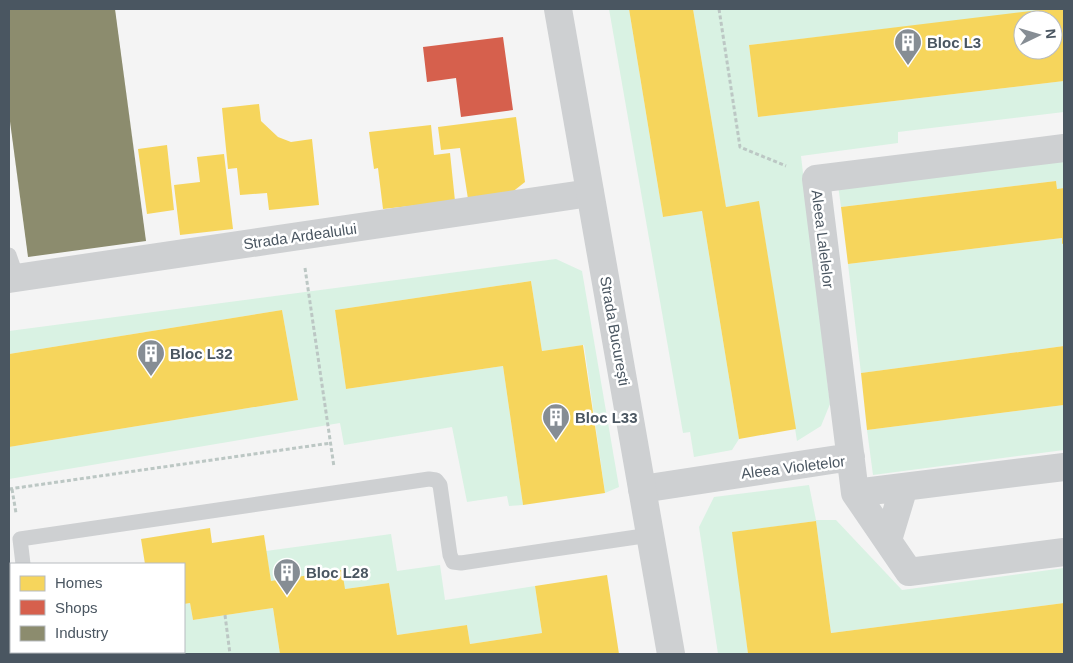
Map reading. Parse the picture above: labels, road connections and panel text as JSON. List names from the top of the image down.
{
  "streets": {
    "street": [
      "Strada Ardealului",
      "Aleea Lalelelor",
      "Strada București",
      "Aleea Violetelor"
    ]
  },
  "crossings": [
    ["Strada Ardealului", "Strada București"],
    ["Aleea Lalelelor", "Aleea Violetelor"],
    ["Strada București", "Aleea Violetelor"]
  ],
  "places": {
    "building": [
      "Bloc L3",
      "Bloc L32",
      "Bloc L33",
      "Bloc L28"
    ]
  },
  "legend": ["Homes", "Shops", "Industry"],
  "north": "right"
}
